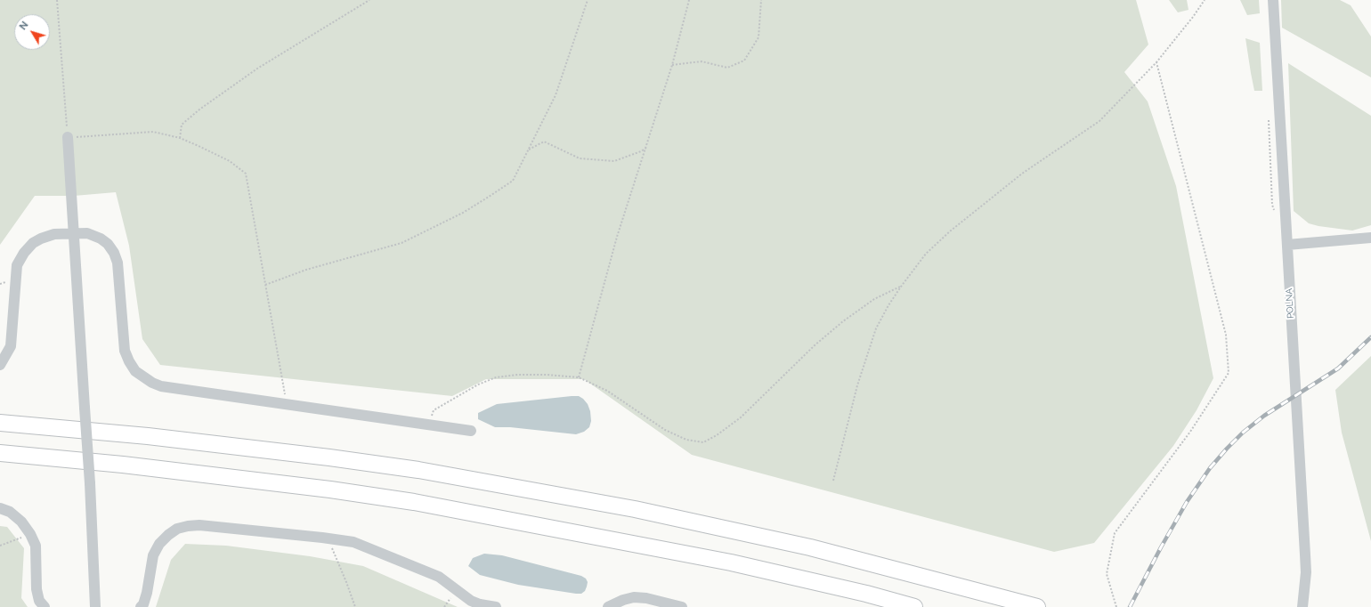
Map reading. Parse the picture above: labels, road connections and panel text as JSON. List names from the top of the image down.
{
  "streets": {
    "street": ["POLNA"]
  },
  "north": "top left"
}
